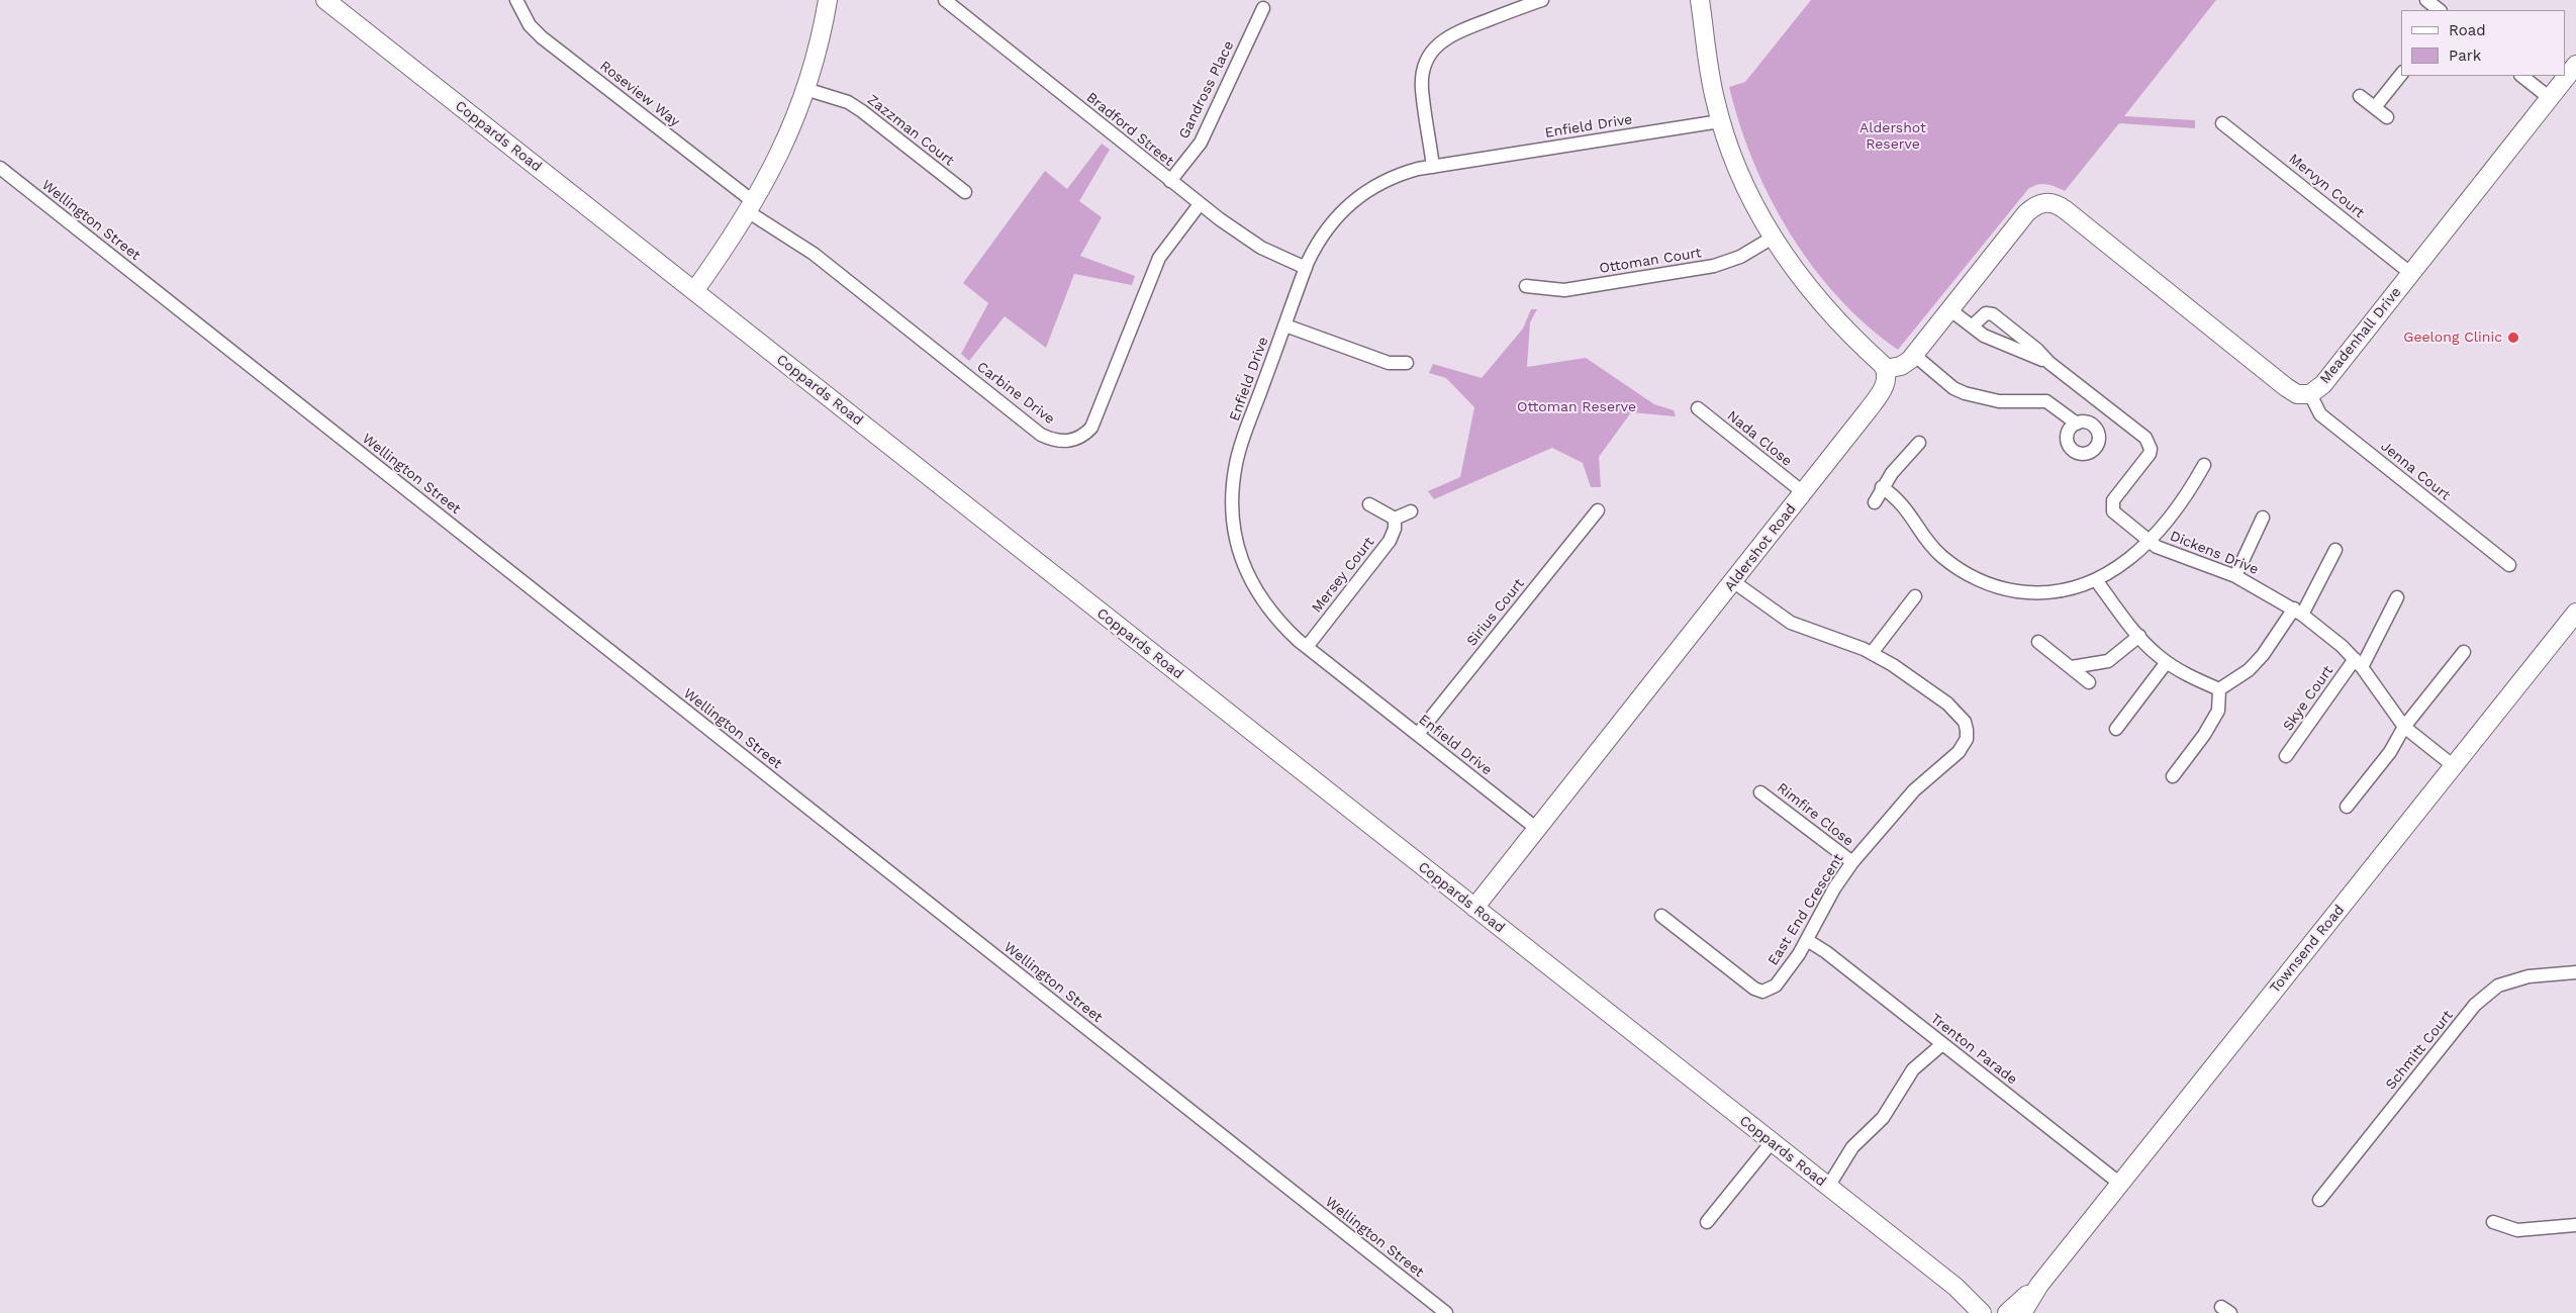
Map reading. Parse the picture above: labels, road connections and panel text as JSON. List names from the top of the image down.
{
  "streets": {
    "street": [
      "Gandross Place",
      "Roseview Way",
      "Enfield Drive",
      "Bradford Street",
      "Zazzman Court",
      "Coppards Road",
      "Mervyn Court",
      "Wellington Street",
      "Ottoman Court",
      "Meadenhall Drive",
      "Carbine Drive",
      "Nada Close",
      "Jenna Court",
      "Aldershot Road",
      "Dickens Drive",
      "Mersey Court",
      "Sirius Court",
      "Skye Court",
      "Rimfire Close",
      "East End Crescent",
      "Townsend Road",
      "Trenton Parade",
      "Schmitt Court"
    ]
  },
  "crossings": [
    ["Gandross Place", "Bradford Street"],
    ["Roseview Way", "Carbine Drive"],
    ["Enfield Drive", "Bradford Street"],
    ["Enfield Drive", "Aldershot Road"],
    ["Enfield Drive", "Mersey Court"],
    ["Enfield Drive", "Sirius Court"],
    ["Bradford Street", "Carbine Drive"],
    ["Coppards Road", "Aldershot Road"],
    ["Mervyn Court", "Meadenhall Drive"],
    ["Meadenhall Drive", "Jenna Court"],
    ["Meadenhall Drive", "Dickens Drive"],
    ["Nada Close", "Aldershot Road"],
    ["Aldershot Road", "East End Crescent"],
    ["Dickens Drive", "Skye Court"],
    ["Dickens Drive", "Townsend Road"],
    ["Rimfire Close", "East End Crescent"],
    ["East End Crescent", "Trenton Parade"],
    ["Townsend Road", "Trenton Parade"]
  ],
  "parks": ["Aldershot Reserve", "Ottoman Reserve"],
  "places": ["Geelong Clinic"],
  "legend": ["Road", "Park"]
}
